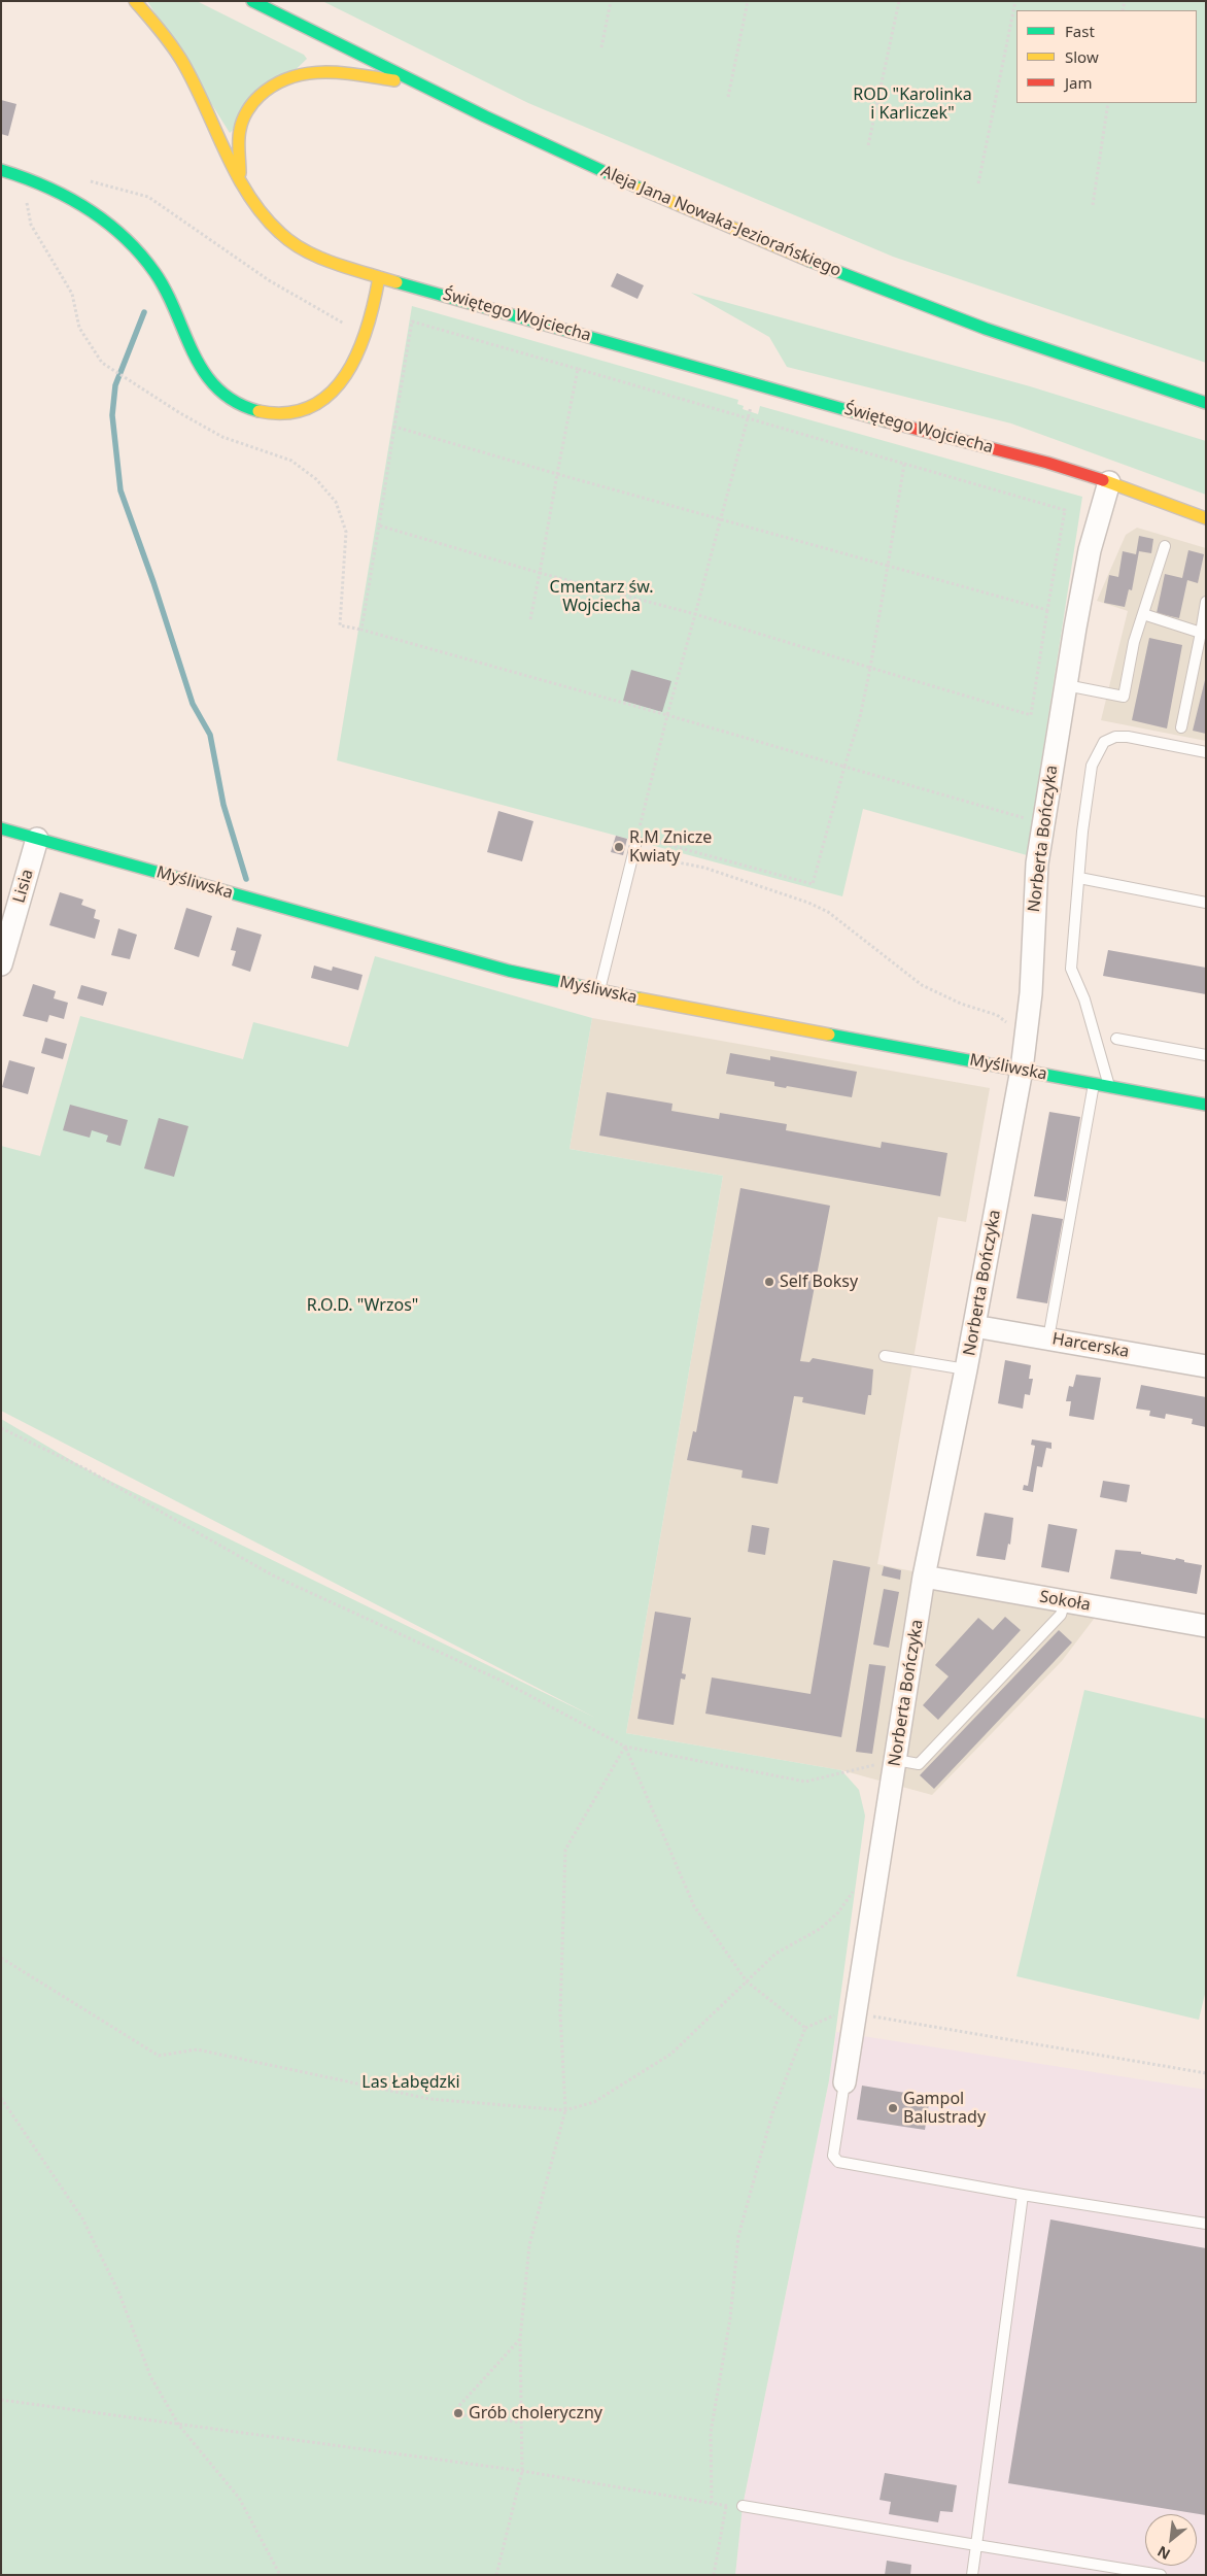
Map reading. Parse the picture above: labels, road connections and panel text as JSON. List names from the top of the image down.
{
  "streets": {
    "main road": ["Aleja Jana Nowaka-Jeziorańskiego", "Świętego Wojciecha", "Myśliwska"],
    "street": [
      "Norberta Bończyka",
      "Lisia",
      "Harcerska",
      "Sokoła"
    ]
  },
  "crossings": [
    ["Świętego Wojciecha", "Norberta Bończyka"],
    ["Norberta Bończyka", "Myśliwska"],
    ["Norberta Bończyka", "Harcerska"],
    ["Norberta Bończyka", "Sokoła"],
    ["Myśliwska", "Lisia"]
  ],
  "parks": [
    "ROD \"Karolinka i Karliczek\"",
    "Cmentarz św. Wojciecha",
    "R.O.D. \"Wrzos\"",
    "Las Łabędzki"
  ],
  "places": [
    "R.M Znicze Kwiaty",
    "Self Boksy",
    "Gampol Balustrady",
    "Grób choleryczny"
  ],
  "legend": ["Fast", "Slow", "Jam"],
  "north": "bottom left"
}
